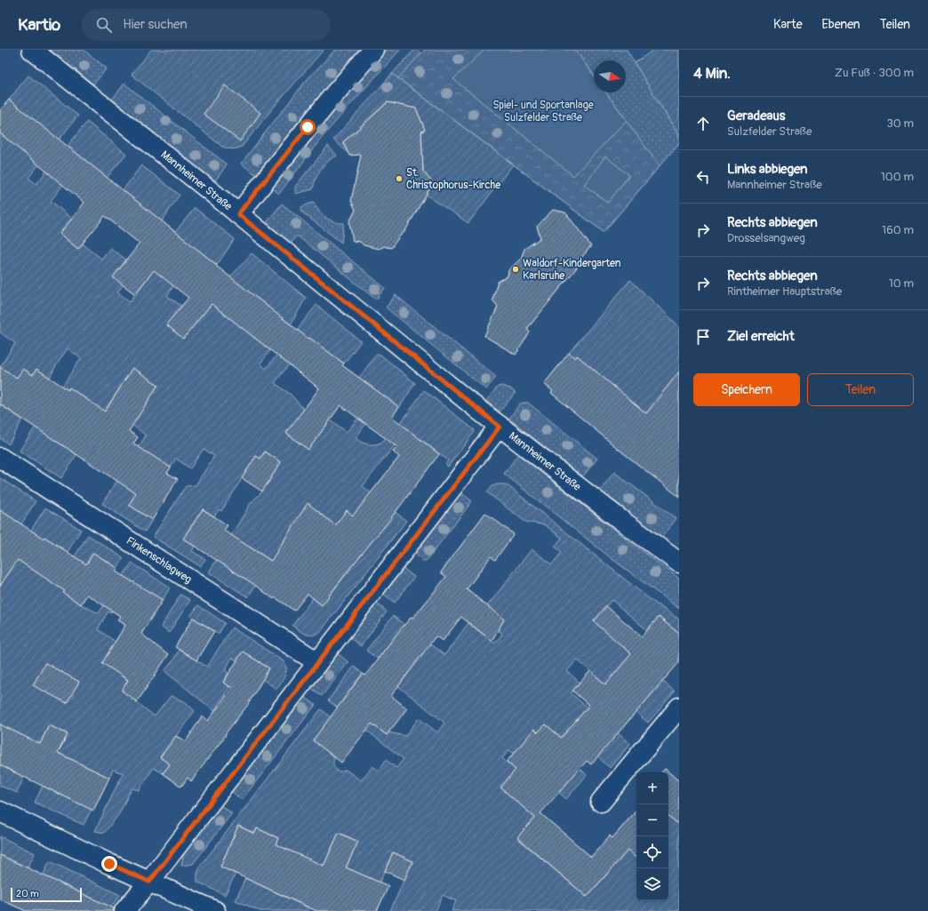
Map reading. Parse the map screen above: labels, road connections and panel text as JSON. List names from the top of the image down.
{
  "streets": {
    "street": ["Mannheimer Straße", "Finkenschlagweg"]
  },
  "parks": ["Spiel- und Sportanlage Sulzfelder Straße"],
  "places": ["St. Christophorus-Kirche", "Waldorf-Kindergarten Karlsruhe"],
  "scale_bar": "20 m",
  "north": "right",
  "page": {
    "header": "Kartio",
    "search": "Hier suchen",
    "nav": ["Karte", "Ebenen", "Teilen"],
    "heading": ["4 Min.", "Zu Fuß · 300 m"],
    "list": [
      ["Geradeaus", "Sulzfelder Straße", "30 m"],
      ["Links abbiegen", "Mannheimer Straße", "100 m"],
      ["Rechts abbiegen", "Drosselsangweg", "160 m"],
      ["Rechts abbiegen", "Rintheimer Hauptstraße", "10 m"],
      "Ziel erreicht"
    ],
    "buttons": ["Speichern", "Teilen"],
    "map_buttons": ["+", "−"],
    "scale": "20 m"
  }
}
